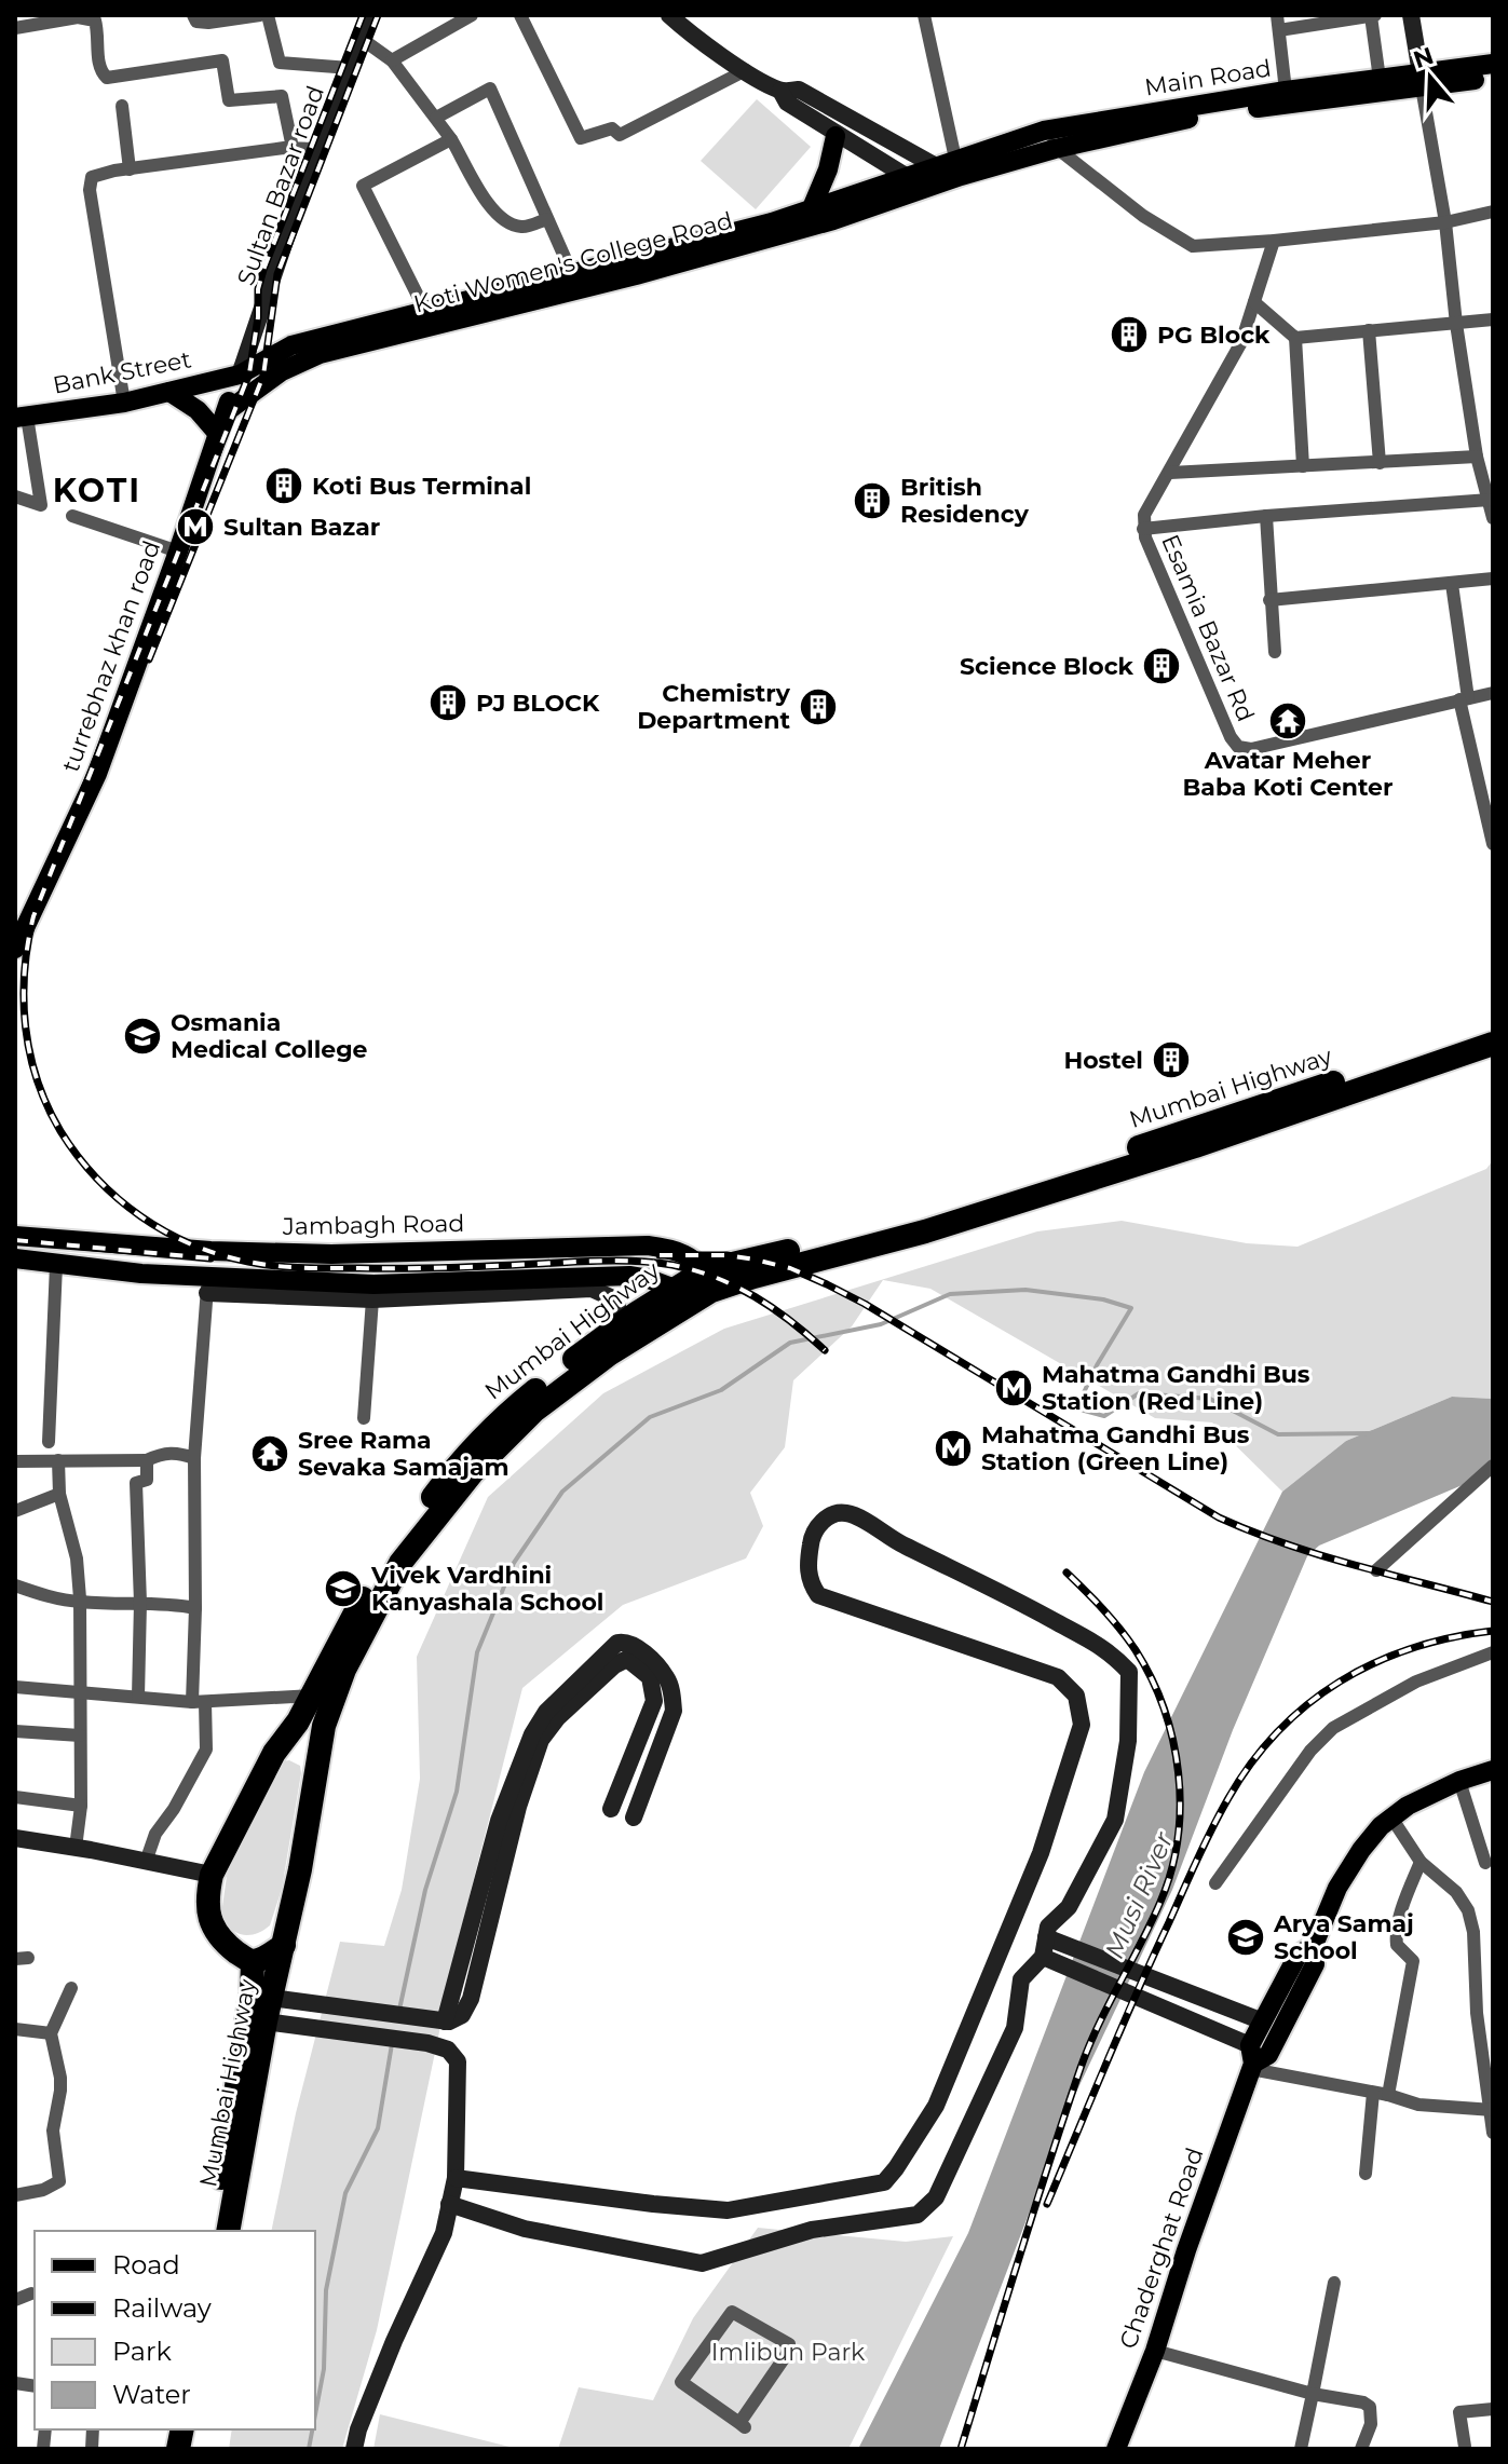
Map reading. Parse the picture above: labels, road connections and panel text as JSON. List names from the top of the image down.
{
  "streets": {
    "highway": ["Mumbai Highway"],
    "main road": [
      "Main Road",
      "Koti Women's College Road",
      "Bank Street",
      "turrebhaz khan road",
      "Jambagh Road",
      "Chaderghat Road"
    ],
    "street": ["Sultan Bazar road", "Esamia Bazar Rd"]
  },
  "crossings": [
    ["Main Road", "Koti Women's College Road"],
    ["Sultan Bazar road", "Koti Women's College Road"],
    ["Sultan Bazar road", "Bank Street"],
    ["Sultan Bazar road", "turrebhaz khan road"],
    ["Koti Women's College Road", "Bank Street"],
    ["Koti Women's College Road", "turrebhaz khan road"],
    ["Bank Street", "turrebhaz khan road"],
    ["Mumbai Highway", "Jambagh Road"]
  ],
  "districts": ["KOTI"],
  "water": ["Musi River"],
  "parks": ["Imlibun Park"],
  "places": {
    "building": [
      "PG Block",
      "Koti Bus Terminal",
      "British Residency",
      "Science Block",
      "PJ BLOCK",
      "Chemistry Department",
      "Hostel"
    ],
    "metro station": ["Sultan Bazar", "Mahatma Gandhi Bus Station (Red Line)", "Mahatma Gandhi Bus Station (Green Line)"],
    "temple": ["Avatar Meher Baba Koti Center", "Sree Rama Sevaka Samajam"],
    "school or university": ["Osmania Medical College", "Vivek Vardhini Kanyashala School", "Arya Samaj School"]
  },
  "legend": [
    "Road",
    "Railway",
    "Park",
    "Water"
  ],
  "north": "top"
}
